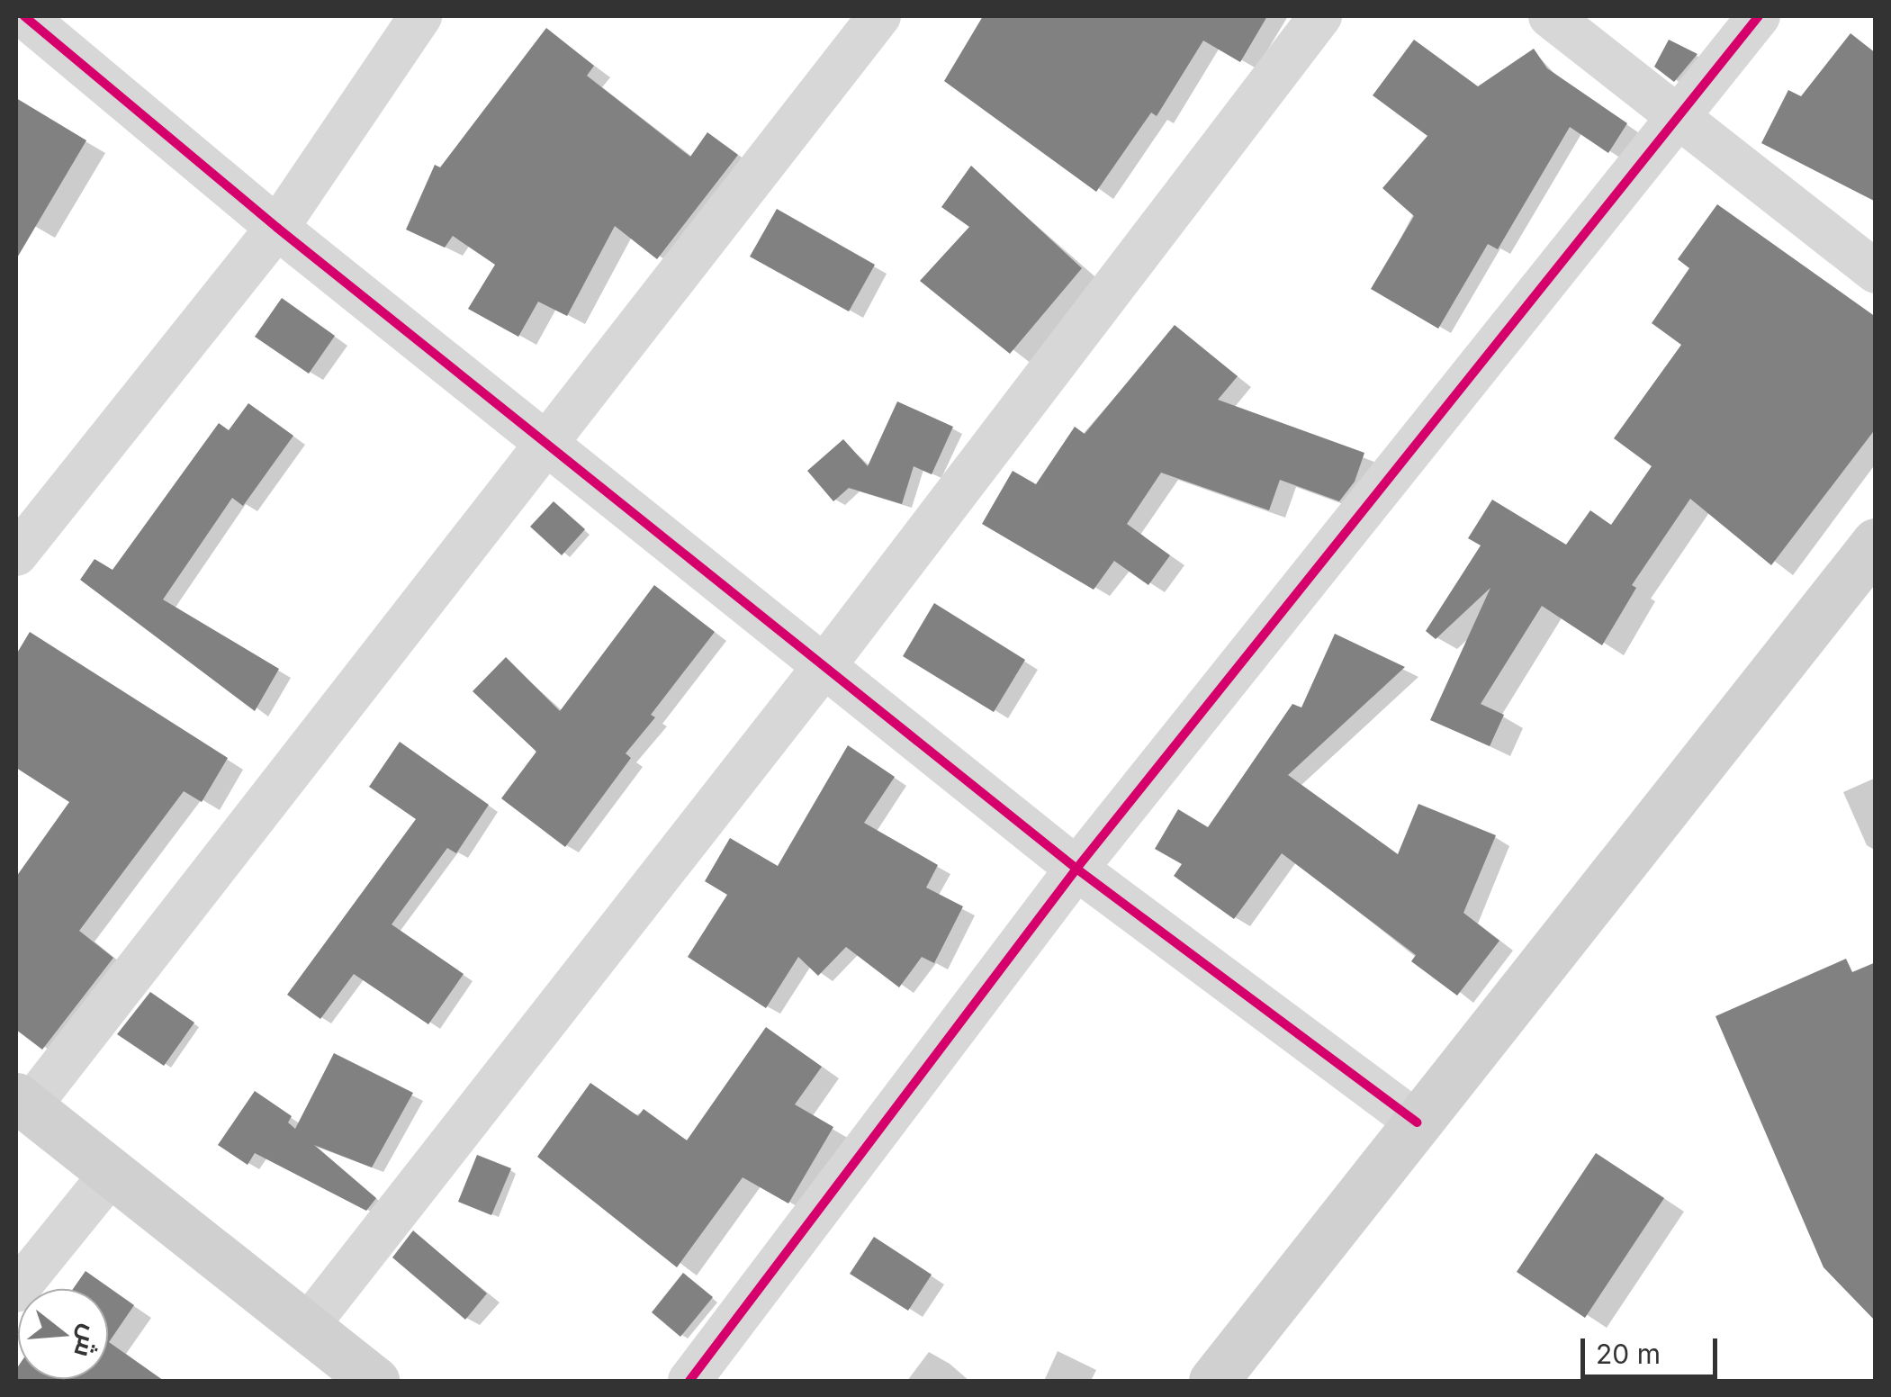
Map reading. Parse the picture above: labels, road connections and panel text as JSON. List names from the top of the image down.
{
  "scale_bar": "20 m",
  "north": "right"
}
